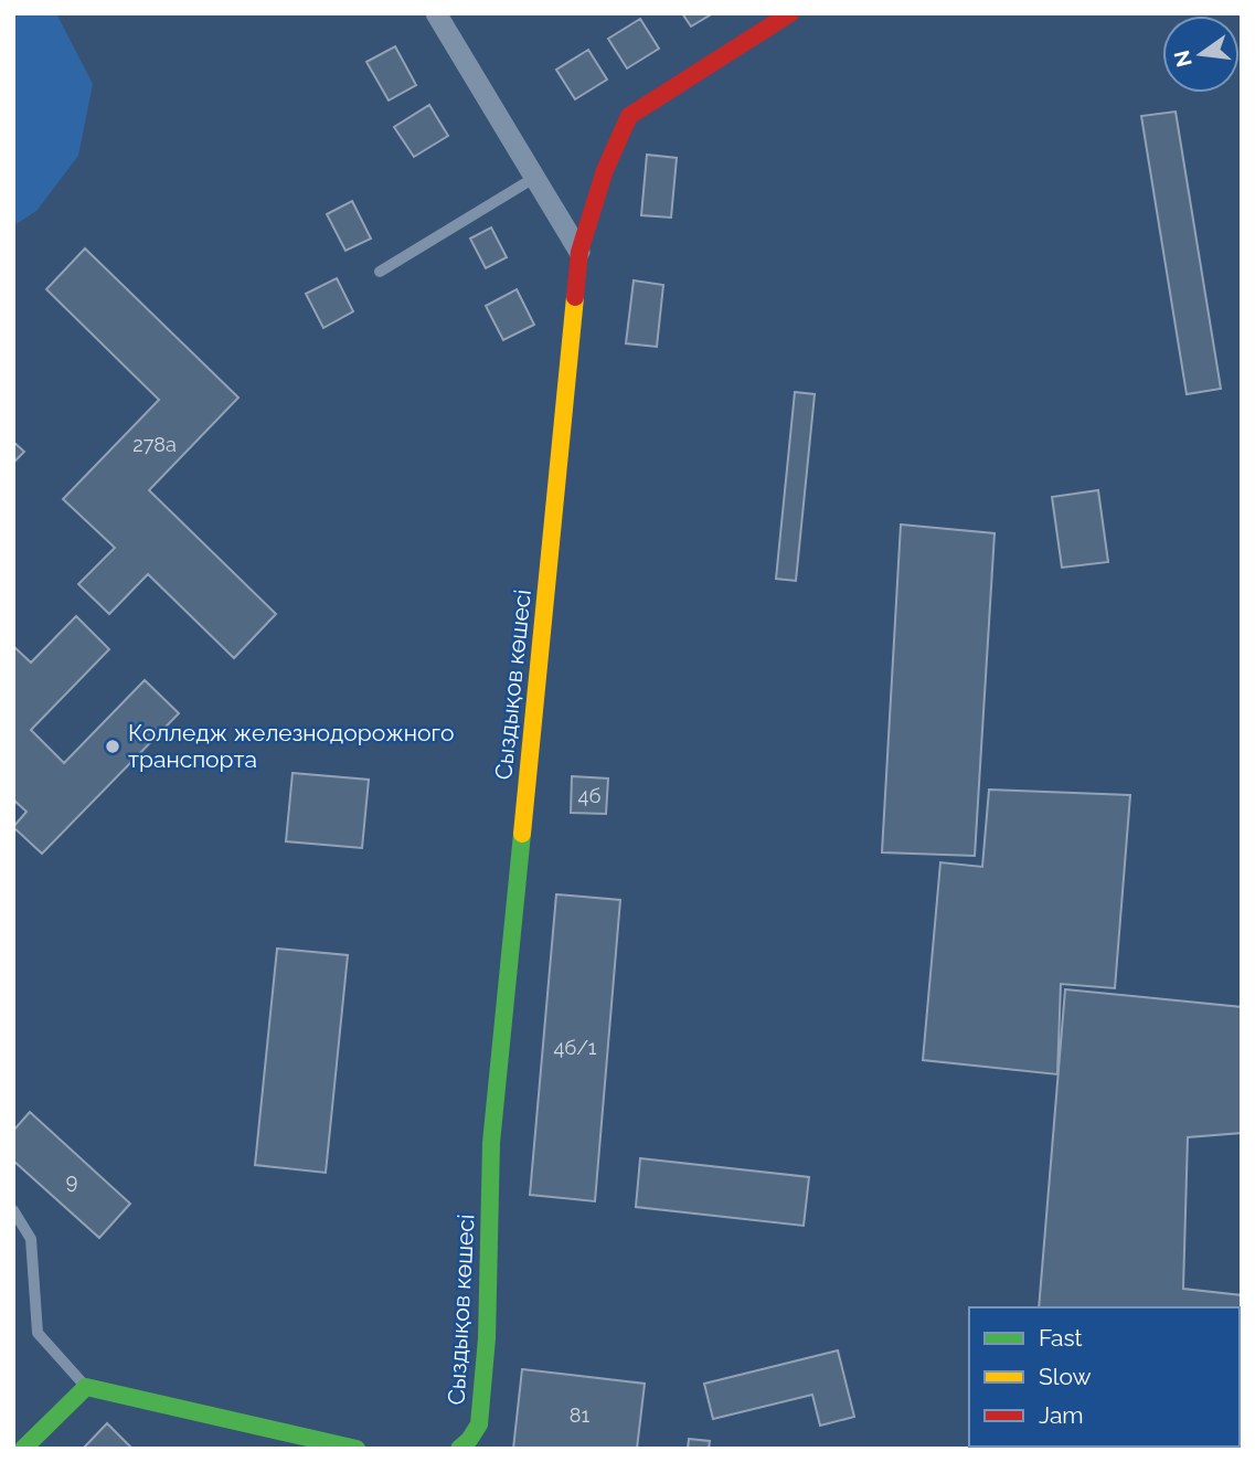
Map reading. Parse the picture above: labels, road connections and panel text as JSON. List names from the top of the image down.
{
  "streets": {
    "street": ["Сыздықов көшесі"]
  },
  "places": ["Колледж железнодорожного транспорта"],
  "house_numbers": [
    "278а",
    "4б",
    "4б/1",
    "9",
    "81"
  ],
  "legend": ["Fast", "Slow", "Jam"],
  "north": "left"
}
